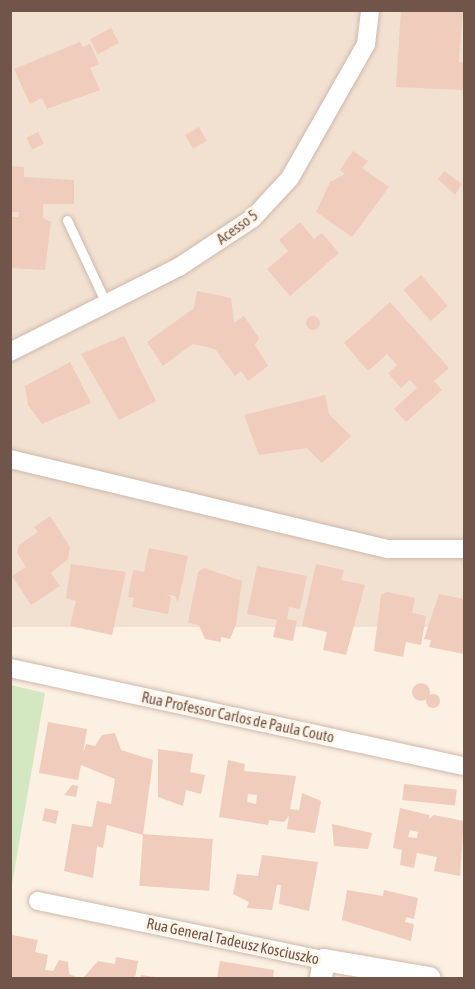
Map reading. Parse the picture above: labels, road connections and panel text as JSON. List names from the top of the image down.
{
  "streets": {
    "street": ["Acesso 5", "Rua Professor Carlos de Paula Couto", "Rua General Tadeusz Kosciuszko"]
  }
}
